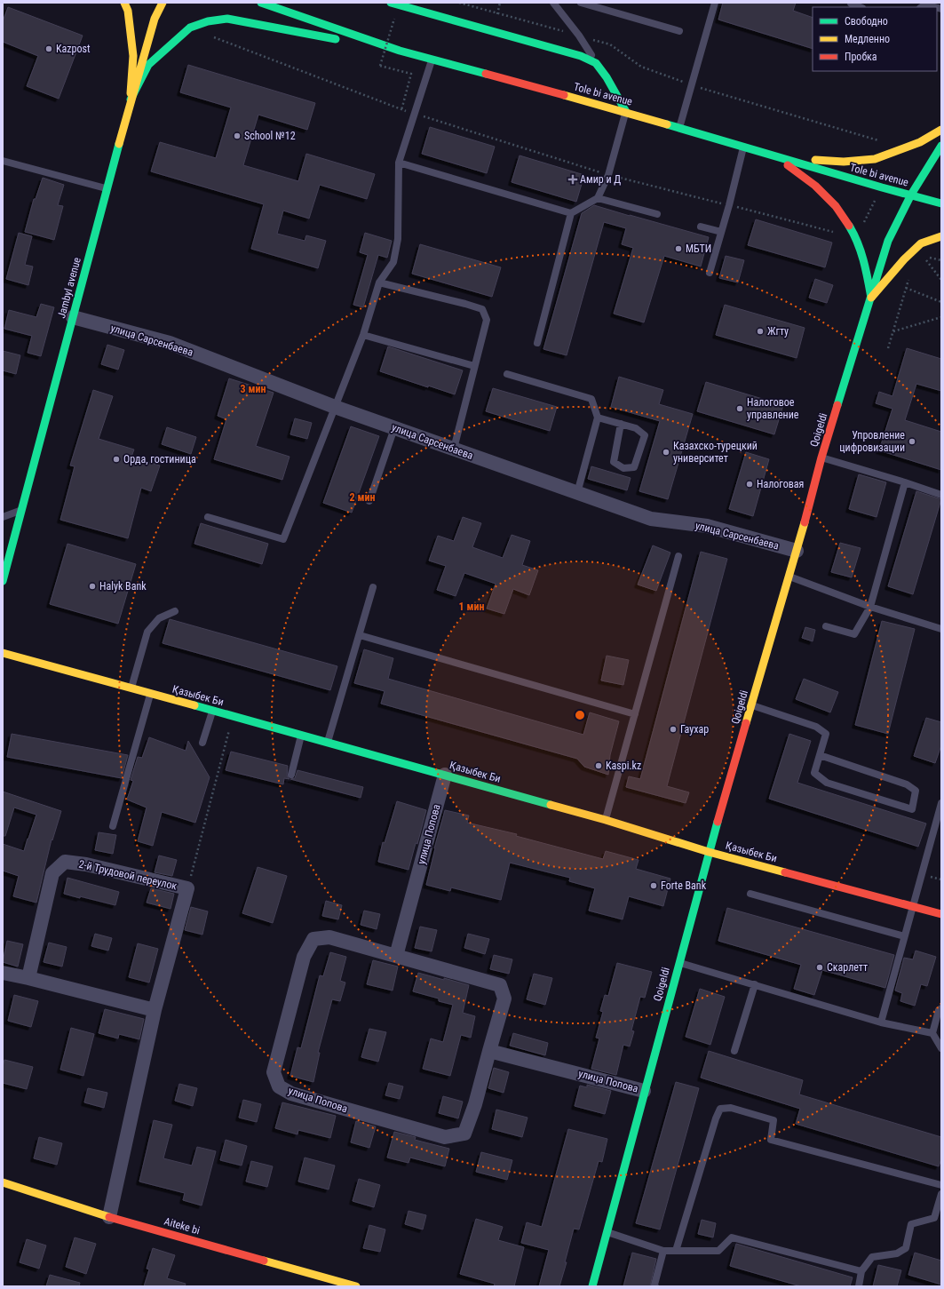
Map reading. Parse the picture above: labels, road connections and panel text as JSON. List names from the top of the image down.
{
  "streets": {
    "street": [
      "Tole bi avenue",
      "Jambyl avenue",
      "улица Сарсенбаева",
      "Qoigeldi",
      "Қазыбек Би",
      "улица Попова",
      "2-й Трудовой переулок",
      "Aiteke bi"
    ]
  },
  "crossings": [
    ["Tole bi avenue", "Qoigeldi"],
    ["Jambyl avenue", "улица Сарсенбаева"],
    ["улица Сарсенбаева", "Qoigeldi"],
    ["Qoigeldi", "Қазыбек Би"],
    ["Qoigeldi", "улица Попова"],
    ["Қазыбек Би", "улица Попова"],
    ["Қазыбек Би", "2-й Трудовой переулок"],
    ["2-й Трудовой переулок", "Aiteke bi"]
  ],
  "places": {
    "other": [
      "Kazpost",
      "School №12",
      "МБТИ",
      "Жгту",
      "Налоговое управление",
      "Упровление цифровизации",
      "Казахско-турецкий университет",
      "Орда, гостиница",
      "Налоговая",
      "Halyk Bank",
      "Гаухар",
      "Kaspi.kz",
      "Forte Bank",
      "Скарлетт"
    ],
    "health": ["Амир и Д"]
  },
  "legend": ["Свободно", "Медленно", "Пробка"],
  "rings": ["3 мин", "2 мин", "1 мин"]
}
